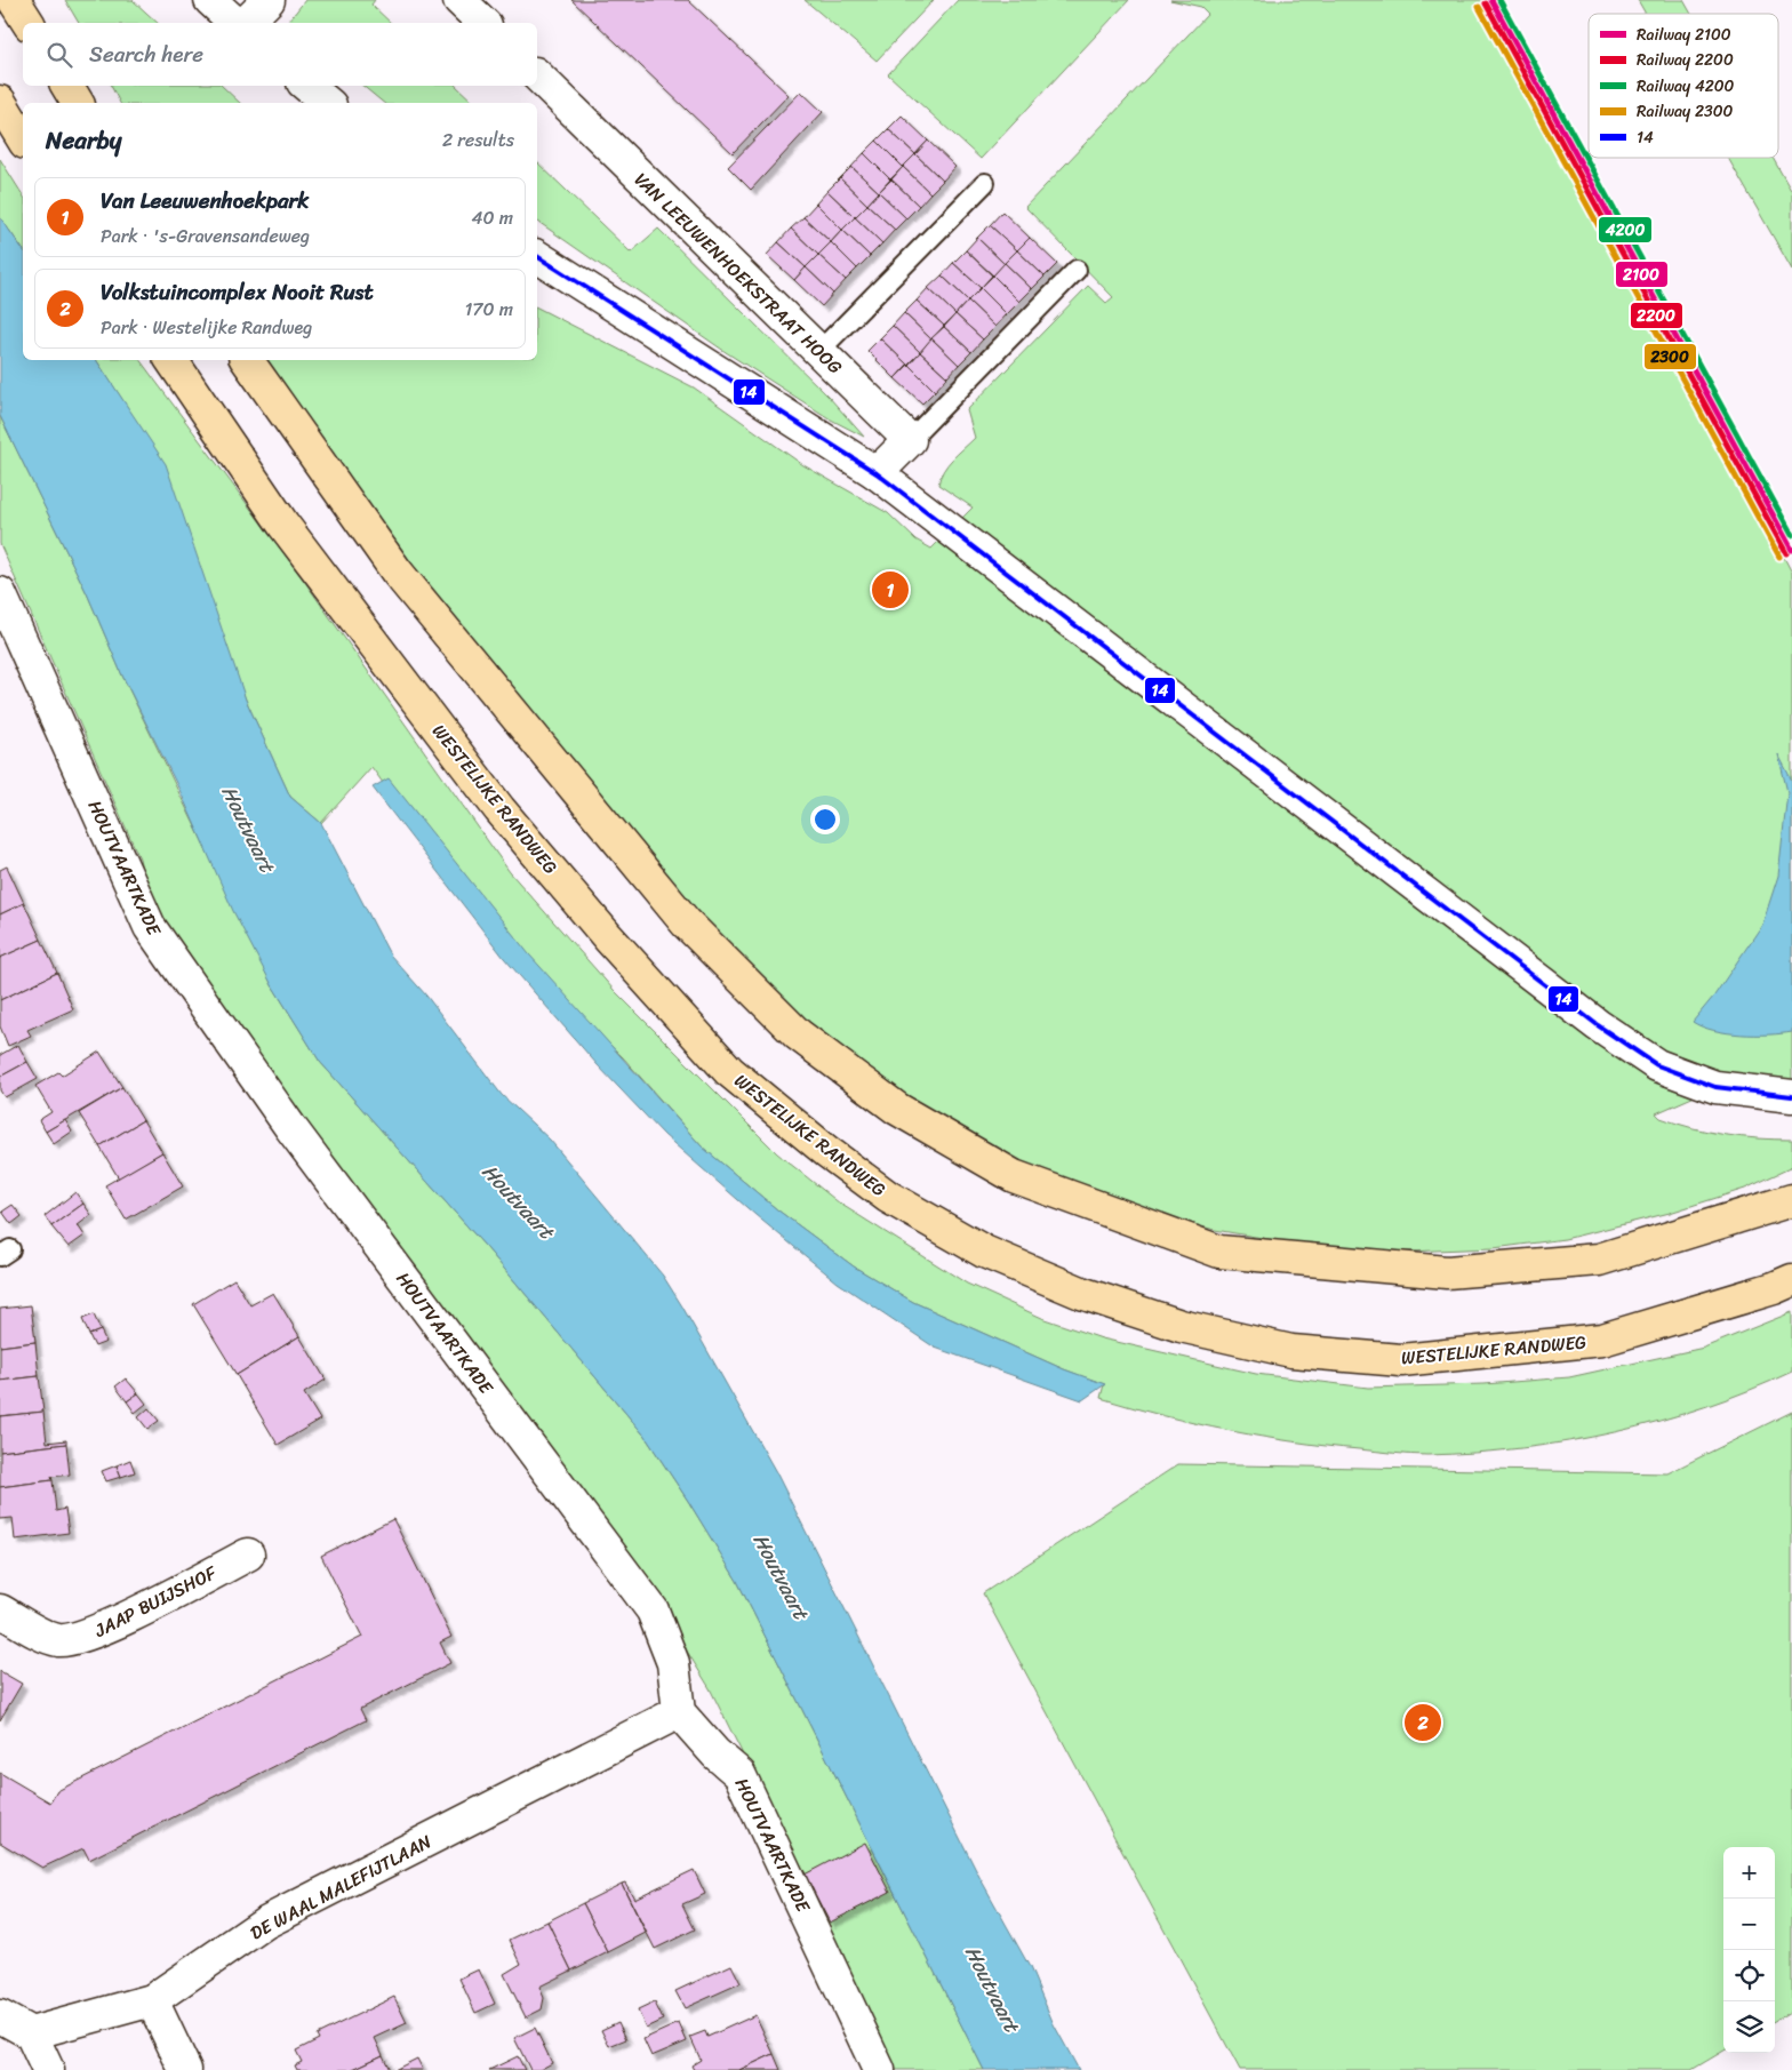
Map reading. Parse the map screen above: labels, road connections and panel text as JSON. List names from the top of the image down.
{
  "streets": {
    "main road": ["WESTELIJKE RANDWEG"],
    "street": [
      "VAN LEEUWENHOEKSTRAAT HOOG",
      "HOUTVAARTKADE",
      "JAAP BUIJSHOF",
      "DE WAAL MALEFIJTLAAN"
    ]
  },
  "crossings": [
    ["HOUTVAARTKADE", "DE WAAL MALEFIJTLAAN"]
  ],
  "water": ["Houtvaart"],
  "lines": [
    "rail line 2100",
    "rail line 4200",
    "rail line 2200",
    "rail line 2300",
    "transit line 14"
  ],
  "legend": [
    "Railway 2100",
    "Railway 2200",
    "Railway 4200",
    "Railway 2300",
    "14"
  ],
  "page": {
    "search": "Search here",
    "heading": ["Nearby", "2 results"],
    "list": [
      {
        "mark": "1",
        "name": "Van Leeuwenhoekpark",
        "note": "Park · 's-Gravensandeweg",
        "value": "40 m"
      },
      {
        "mark": "2",
        "name": "Volkstuincomplex Nooit Rust",
        "note": "Park · Westelijke Randweg",
        "value": "170 m"
      }
    ],
    "pins": ["1", "2"],
    "map_buttons": ["+", "−"]
  }
}
